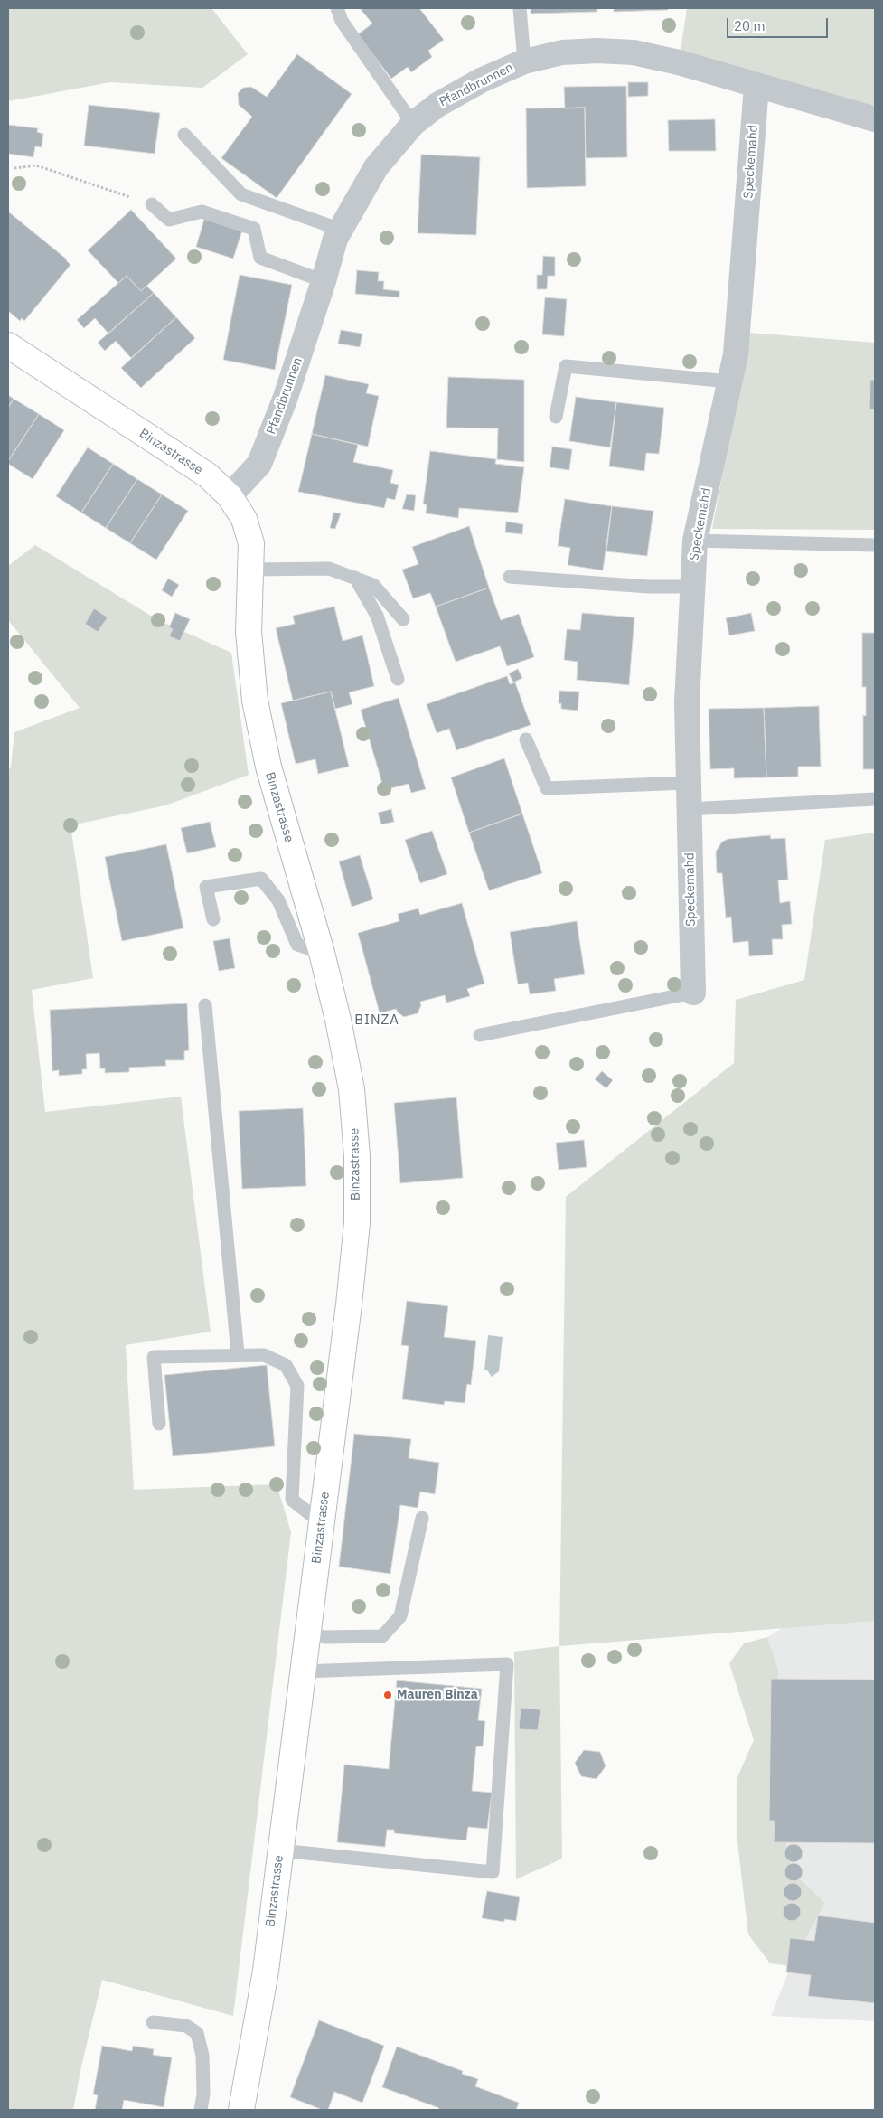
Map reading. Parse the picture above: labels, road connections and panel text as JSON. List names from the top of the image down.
{
  "streets": {
    "street": ["Pfandbrunnen", "Speckemahd", "Binzastrasse"]
  },
  "crossings": [
    ["Pfandbrunnen", "Speckemahd"],
    ["Pfandbrunnen", "Binzastrasse"]
  ],
  "districts": ["BINZA"],
  "places": ["Mauren Binza"],
  "scale_bar": "20 m"
}
